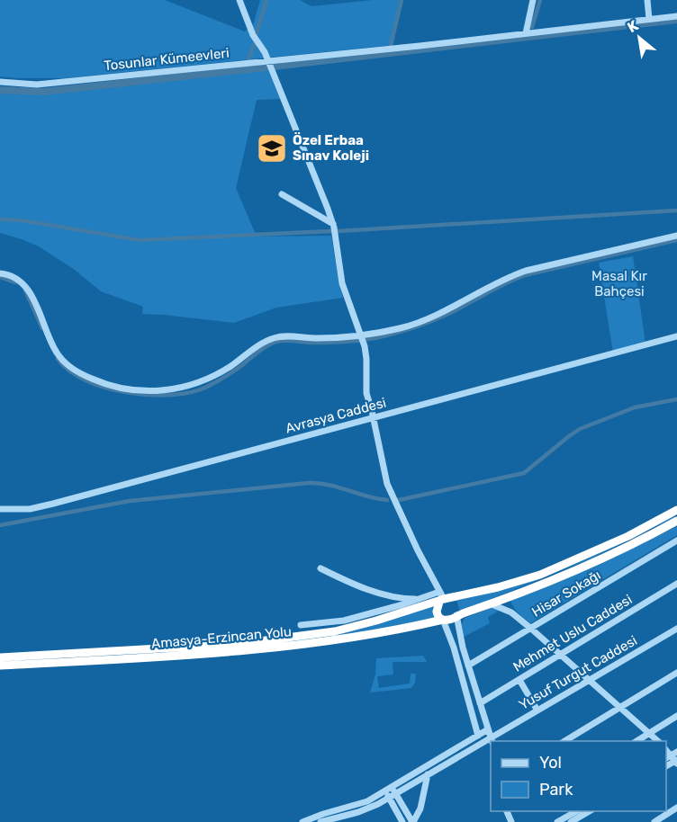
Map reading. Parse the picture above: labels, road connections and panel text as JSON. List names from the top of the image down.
{
  "streets": {
    "highway": ["Amasya-Erzincan Yolu"],
    "street": [
      "Tosunlar Kümeevleri",
      "Avrasya Caddesi",
      "Hisar Sokağı",
      "Mehmet Uslu Caddesi",
      "Yusuf Turgut Caddesi"
    ]
  },
  "parks": ["Masal Kır Bahçesi"],
  "places": {
    "school or university": ["Özel Erbaa Sınav Koleji"]
  },
  "legend": ["Yol", "Park"],
  "north": "top left"
}
